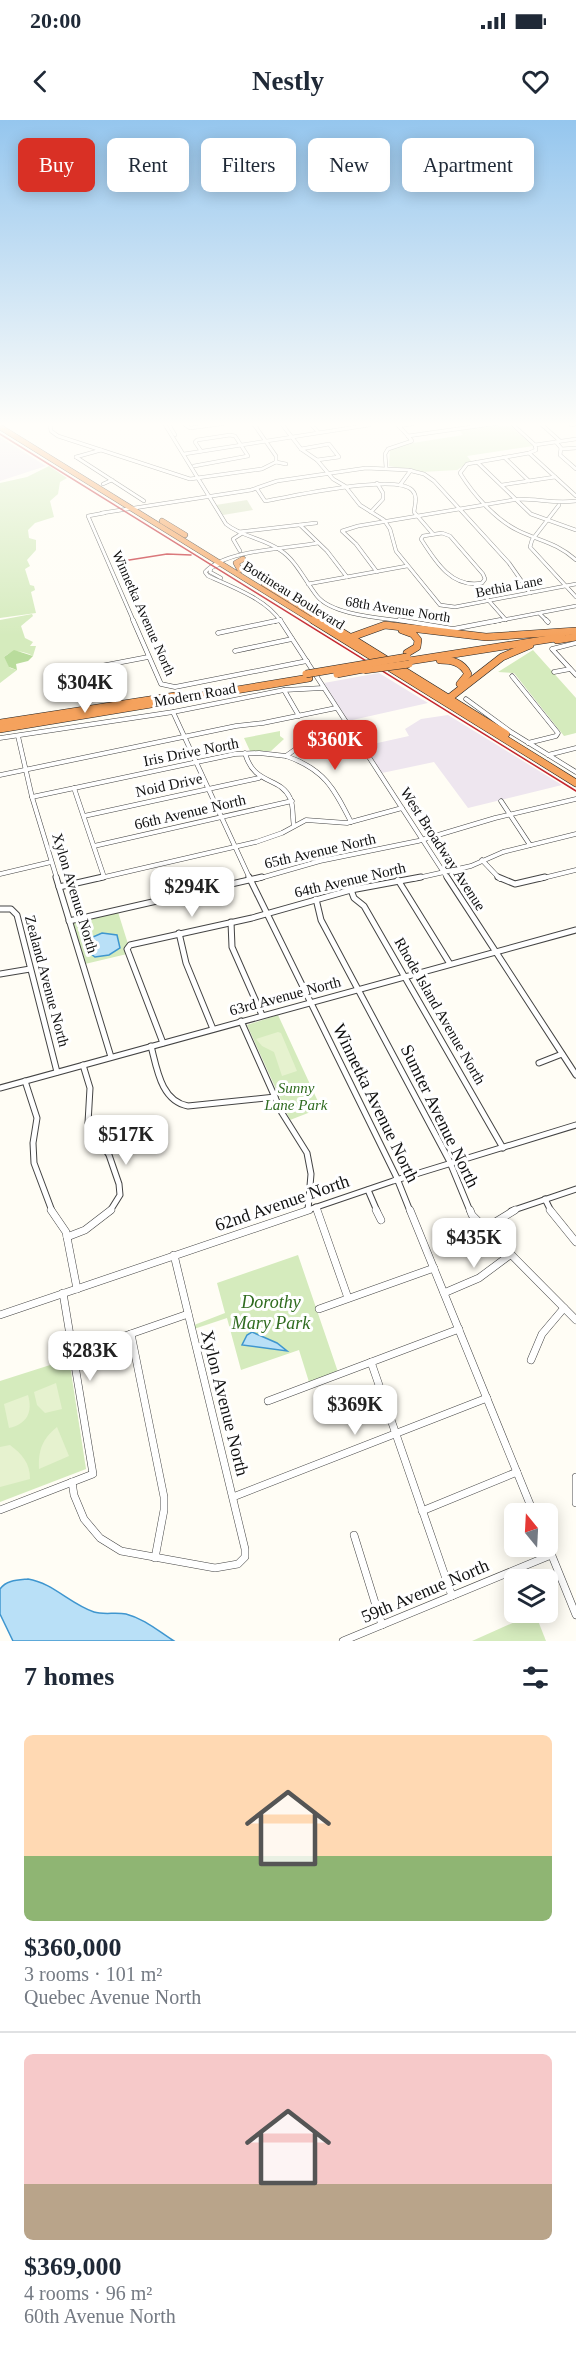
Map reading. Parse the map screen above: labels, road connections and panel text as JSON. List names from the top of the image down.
{
  "streets": {
    "highway": ["Bottineau Boulevard"],
    "street": [
      "Bethia Lane",
      "68th Avenue North",
      "Winnetka Avenue North",
      "Modern Road",
      "Iris Drive North",
      "Noid Drive",
      "66th Avenue North",
      "West Broadway Avenue",
      "65th Avenue North",
      "64th Avenue North",
      "Xylon Avenue North",
      "Zealand Avenue North",
      "63rd Avenue North",
      "Rhode Island Avenue North",
      "Sumter Avenue North",
      "62nd Avenue North",
      "59th Avenue North"
    ]
  },
  "crossings": [
    ["Bottineau Boulevard", "West Broadway Avenue"],
    ["Winnetka Avenue North", "Modern Road"],
    ["Winnetka Avenue North", "Iris Drive North"],
    ["Winnetka Avenue North", "Noid Drive"],
    ["Winnetka Avenue North", "66th Avenue North"],
    ["Winnetka Avenue North", "West Broadway Avenue"],
    ["Winnetka Avenue North", "65th Avenue North"],
    ["Winnetka Avenue North", "64th Avenue North"],
    ["Winnetka Avenue North", "63rd Avenue North"],
    ["Winnetka Avenue North", "62nd Avenue North"],
    ["Modern Road", "West Broadway Avenue"],
    ["Modern Road", "Xylon Avenue North"],
    ["Iris Drive North", "Xylon Avenue North"],
    ["West Broadway Avenue", "65th Avenue North"],
    ["West Broadway Avenue", "64th Avenue North"],
    ["West Broadway Avenue", "63rd Avenue North"],
    ["65th Avenue North", "Xylon Avenue North"],
    ["64th Avenue North", "63rd Avenue North"],
    ["64th Avenue North", "Rhode Island Avenue North"],
    ["64th Avenue North", "Sumter Avenue North"],
    ["Xylon Avenue North", "63rd Avenue North"],
    ["Xylon Avenue North", "62nd Avenue North"],
    ["Zealand Avenue North", "63rd Avenue North"],
    ["63rd Avenue North", "Rhode Island Avenue North"],
    ["63rd Avenue North", "Sumter Avenue North"],
    ["Rhode Island Avenue North", "62nd Avenue North"],
    ["Sumter Avenue North", "62nd Avenue North"]
  ],
  "parks": ["Sunny Lane Park", "Dorothy Mary Park"],
  "north": "top",
  "page": {
    "status": "20:00",
    "header": "Nestly",
    "chip": [
      "Buy",
      "Rent",
      "Filters",
      "New",
      "Apartment"
    ],
    "price": [
      "$304K",
      "$360K",
      "$294K",
      "$517K",
      "$435K",
      "$283K",
      "$369K"
    ],
    "heading": "7 homes",
    "list": [
      {
        "name": "$360,000",
        "note": "3 rooms · 101 m² · Quebec Avenue North"
      },
      {
        "name": "$369,000",
        "note": "4 rooms · 96 m² · 60th Avenue North"
      }
    ]
  }
}
